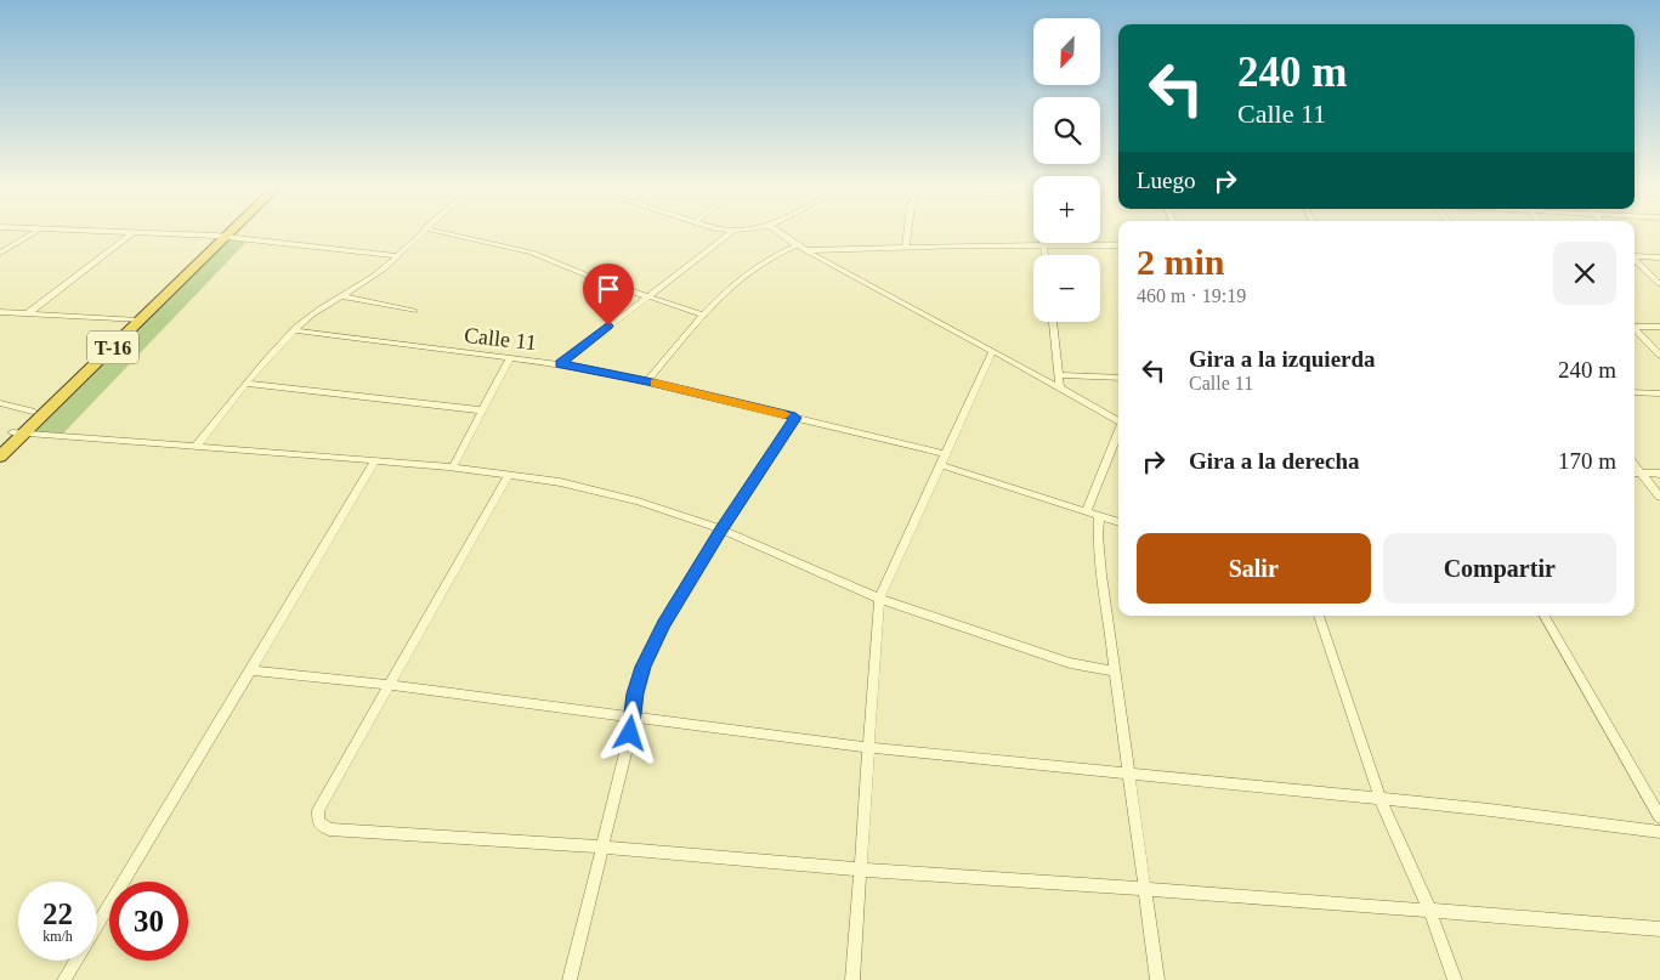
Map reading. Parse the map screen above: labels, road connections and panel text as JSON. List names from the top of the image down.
{
  "streets": {
    "highway": ["T-16"],
    "street": ["Calle 11"]
  },
  "north": "bottom left",
  "page": {
    "map_buttons": ["+", "−"],
    "turn": ["240 m", "Calle 11"],
    "then": "Luego",
    "heading": ["2 min", "460 m · 19:19"],
    "list": [
      {
        "name": "Gira a la izquierda",
        "note": "Calle 11",
        "value": "240 m"
      },
      {
        "name": "Gira a la derecha",
        "value": "170 m"
      }
    ],
    "buttons": ["Salir", "Compartir"],
    "speed": "22 km/h",
    "limit": "30"
  }
}
